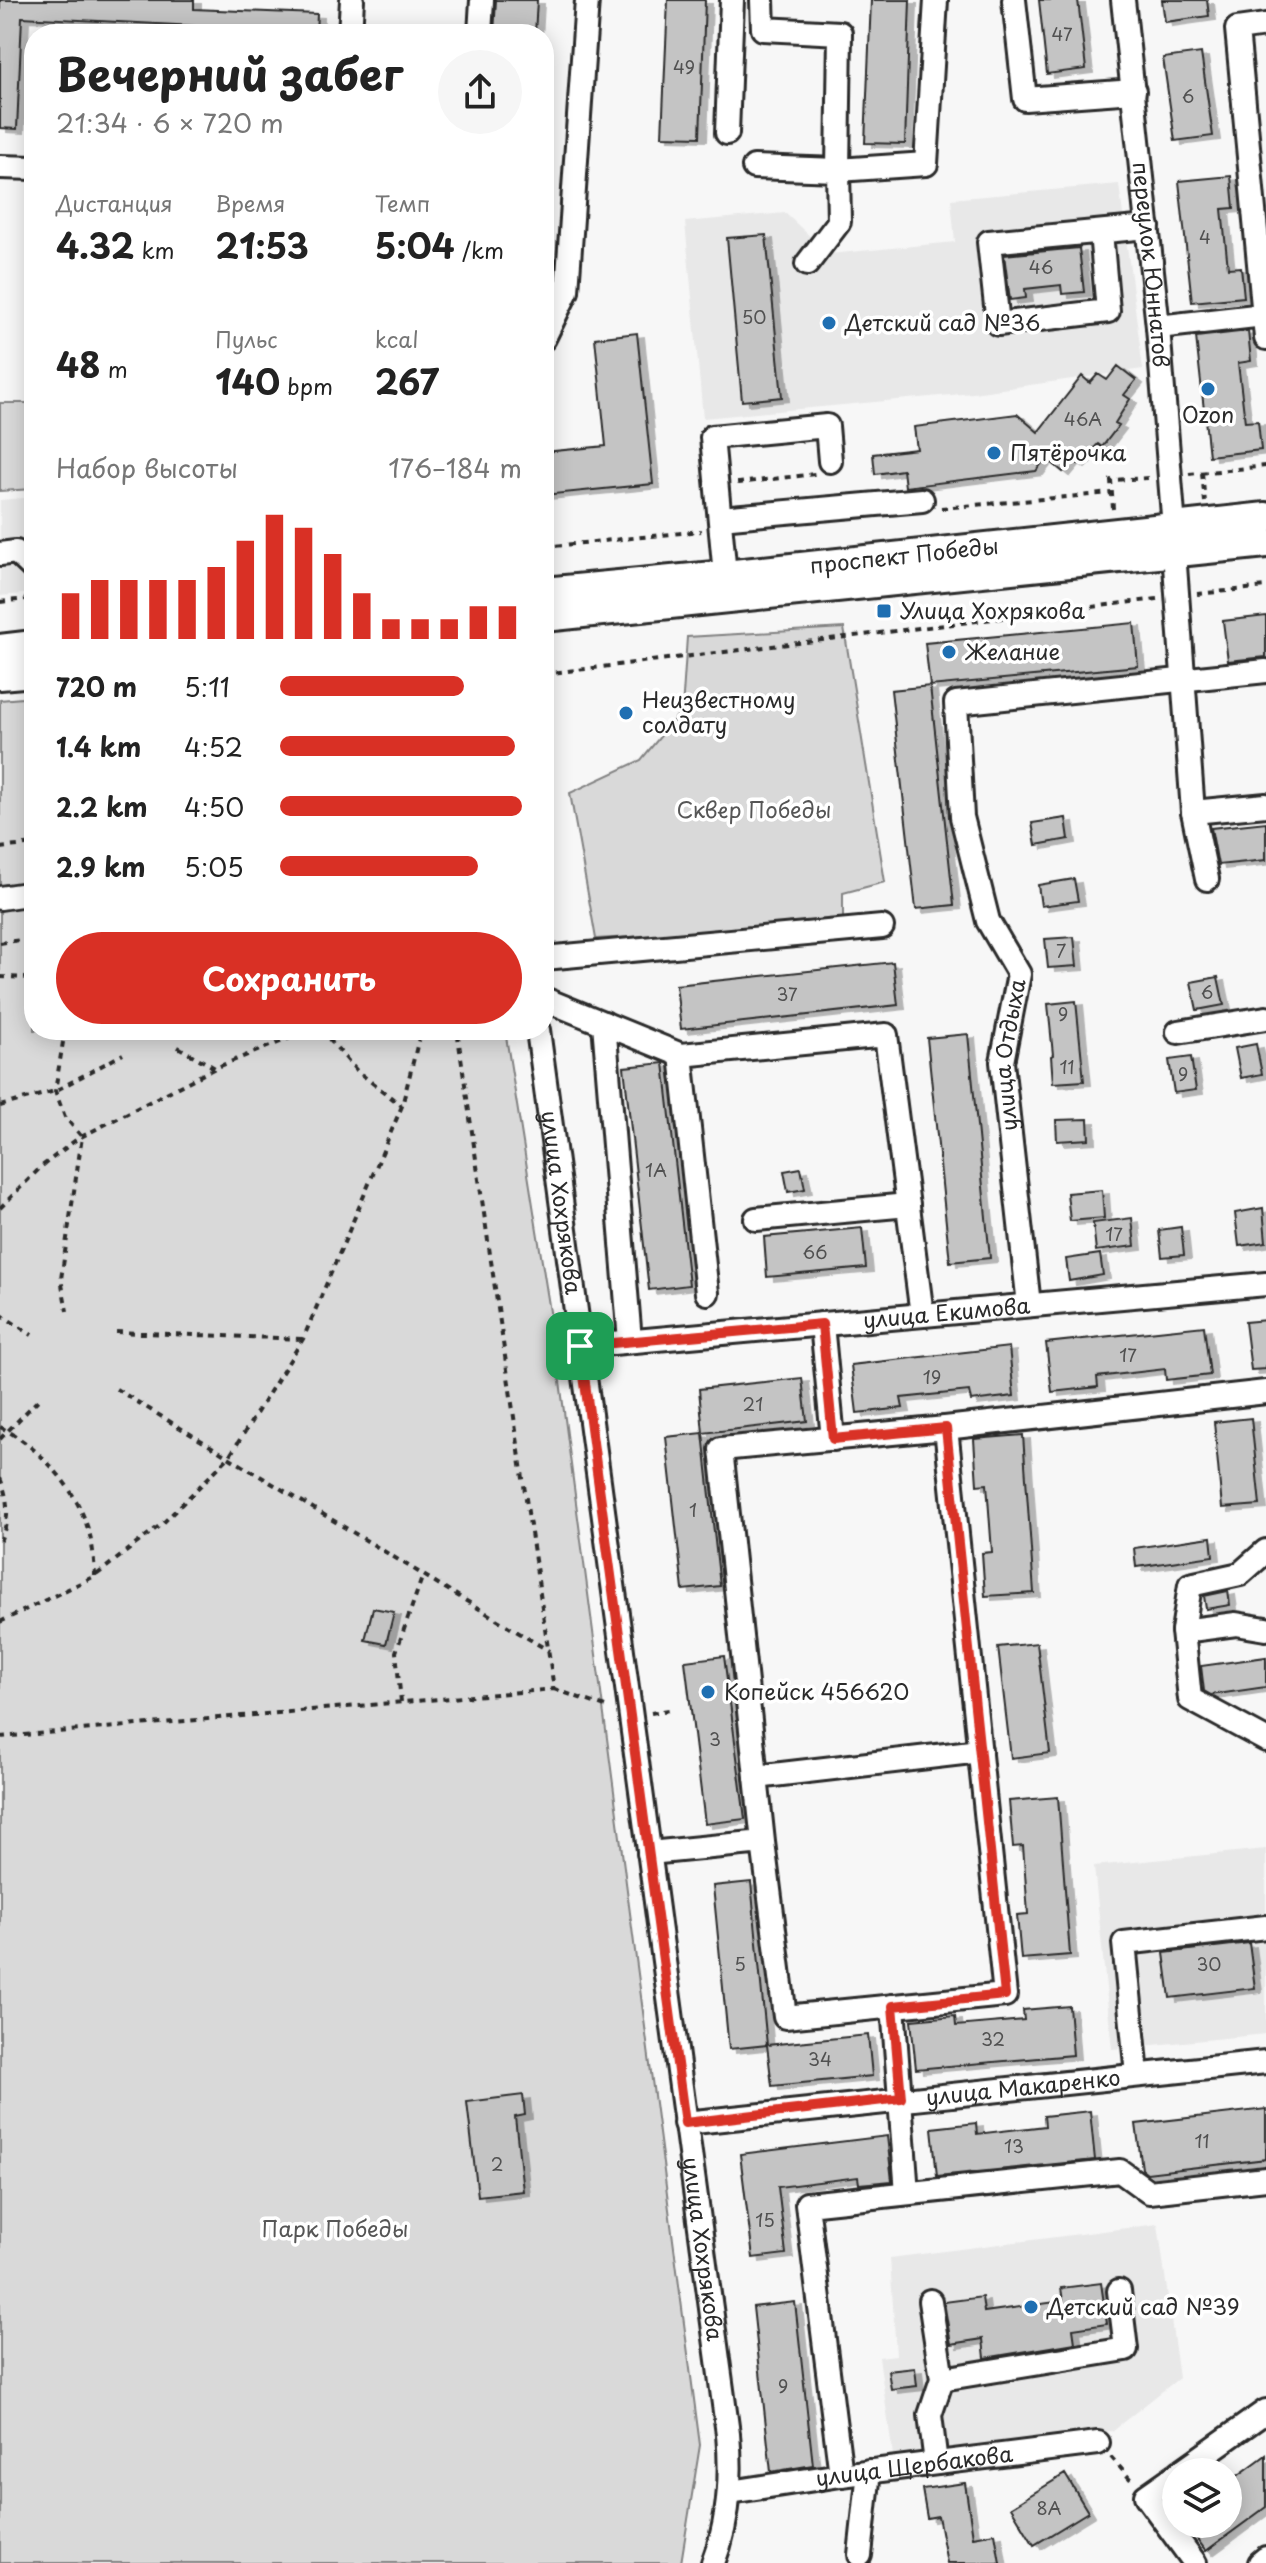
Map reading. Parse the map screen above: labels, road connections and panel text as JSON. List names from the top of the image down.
{
  "streets": {
    "main road": ["проспект Победы"],
    "street": [
      "переулок Юннатов",
      "улица Отдыха",
      "улица Хохрякова",
      "улица Екимова",
      "улица Макаренко",
      "улица Щербакова"
    ]
  },
  "crossings": [
    ["переулок Юннатов", "проспект Победы"],
    ["переулок Юннатов", "улица Отдыха"],
    ["улица Отдыха", "улица Екимова"],
    ["улица Хохрякова", "улица Екимова"],
    ["улица Хохрякова", "улица Макаренко"],
    ["улица Хохрякова", "улица Щербакова"]
  ],
  "parks": ["Сквер Победы", "Парк Победы"],
  "places": {
    "other": [
      "Детский сад №36",
      "Ozon",
      "Пятёрочка",
      "Желание",
      "Неизвестному солдату",
      "Копейск 456620",
      "Детский сад №39"
    ],
    "transit": ["Улица Хохрякова"]
  },
  "house_numbers": [
    "47",
    "49",
    "6",
    "4",
    "46",
    "50",
    "46А",
    "7",
    "6",
    "37",
    "9",
    "11",
    "9",
    "1А",
    "17",
    "66",
    "17",
    "19",
    "21",
    "1",
    "3",
    "5",
    "30",
    "32",
    "34",
    "11",
    "13",
    "2",
    "15",
    "9",
    "8А"
  ],
  "page": {
    "heading": ["Вечерний забег", "21:34 · 6 × 720 m"],
    "stats": [
      ["Дистанция", "4.32 km"],
      ["Время", "21:53"],
      ["Темп", "5:04 /km"],
      ["48 m"],
      ["Пульс", "140 bpm"],
      ["kcal", "267"]
    ],
    "chart": ["Набор высоты", "176–184 m"],
    "list": [
      {
        "name": "720 m",
        "note": "5:11"
      },
      {
        "name": "1.4 km",
        "note": "4:52"
      },
      {
        "name": "2.2 km",
        "note": "4:50"
      },
      {
        "name": "2.9 km",
        "note": "5:05"
      }
    ],
    "buttons": "Сохранить"
  }
}
